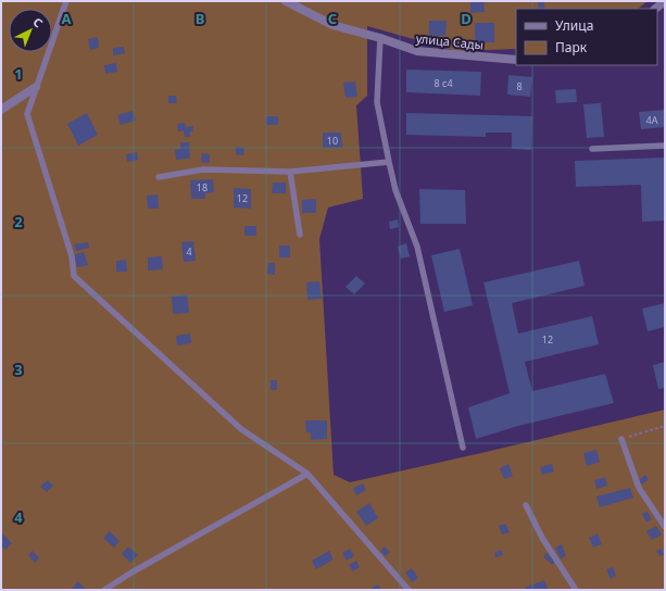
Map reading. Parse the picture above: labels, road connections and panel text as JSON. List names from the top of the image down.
{
  "streets": {
    "street": ["улица Сады"]
  },
  "house_numbers": [
    "8 с4",
    "8",
    "4А",
    "10",
    "18",
    "12",
    "4",
    "12"
  ],
  "legend": ["Улица", "Парк"],
  "north": "top right",
  "grid": {
    "columns": [
      "A",
      "B",
      "C",
      "D"
    ],
    "rows": [
      "1",
      "2",
      "3",
      "4"
    ]
  }
}
